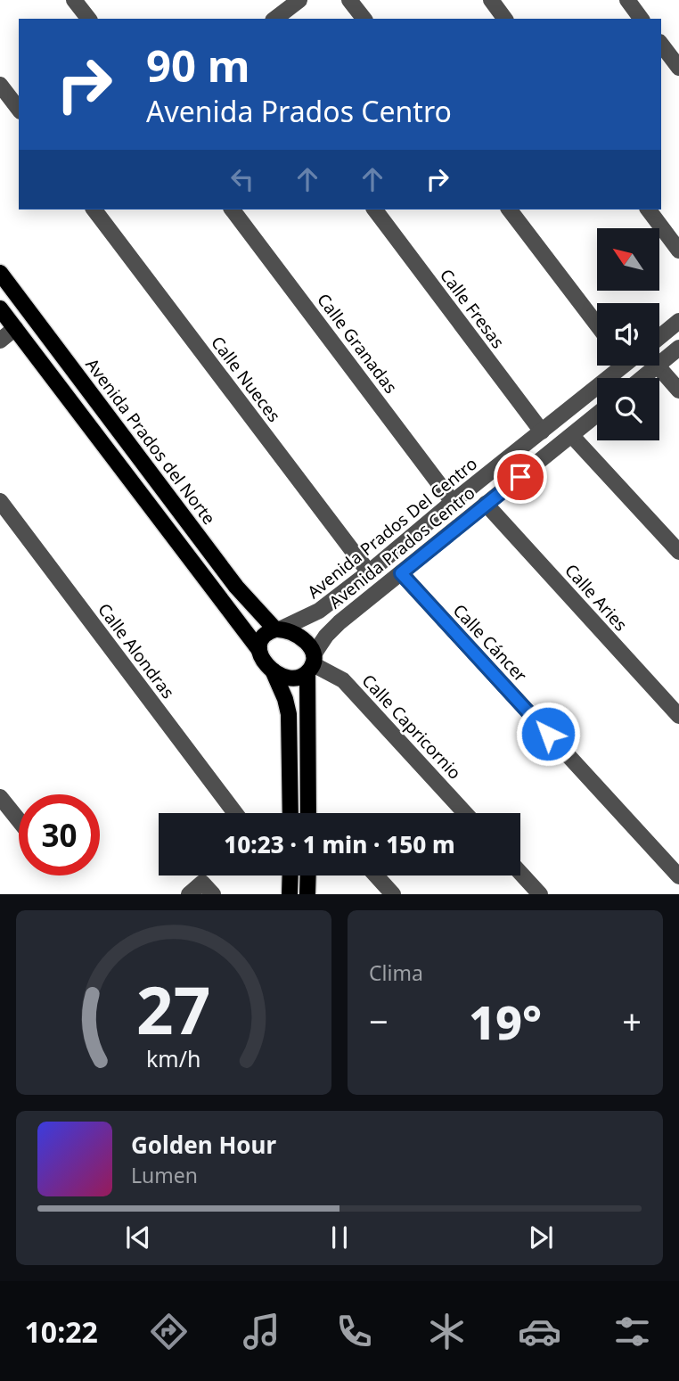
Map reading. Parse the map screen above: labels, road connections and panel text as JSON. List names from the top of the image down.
{
  "streets": {
    "main road": ["Avenida Prados del Norte"],
    "street": [
      "Calle Fresas",
      "Calle Granadas",
      "Calle Nueces",
      "Avenida Prados Del Centro",
      "Avenida Prados Centro",
      "Calle Aries",
      "Calle Cáncer",
      "Calle Alondras",
      "Calle Capricornio"
    ]
  },
  "crossings": [
    ["Calle Fresas", "Avenida Prados Del Centro"],
    ["Calle Granadas", "Avenida Prados Del Centro"],
    ["Calle Nueces", "Avenida Prados Del Centro"],
    ["Avenida Prados del Norte", "Avenida Prados Del Centro"],
    ["Avenida Prados del Norte", "Avenida Prados Centro"],
    ["Avenida Prados del Norte", "Calle Capricornio"],
    ["Avenida Prados Del Centro", "Avenida Prados Centro"],
    ["Avenida Prados Del Centro", "Calle Capricornio"],
    ["Avenida Prados Centro", "Calle Aries"],
    ["Avenida Prados Centro", "Calle Cáncer"],
    ["Avenida Prados Centro", "Calle Capricornio"]
  ],
  "north": "top left",
  "page": {
    "turn": ["90 m", "Avenida Prados Centro"],
    "limit": "30",
    "trip": "10:23 · 1 min · 150 m",
    "tile": "Clima",
    "heat": ["−", "19°", "+"],
    "song": ["Golden Hour", "Lumen"],
    "tabs": "10:22",
    "gauge": ["27", "km/h"]
  }
}
